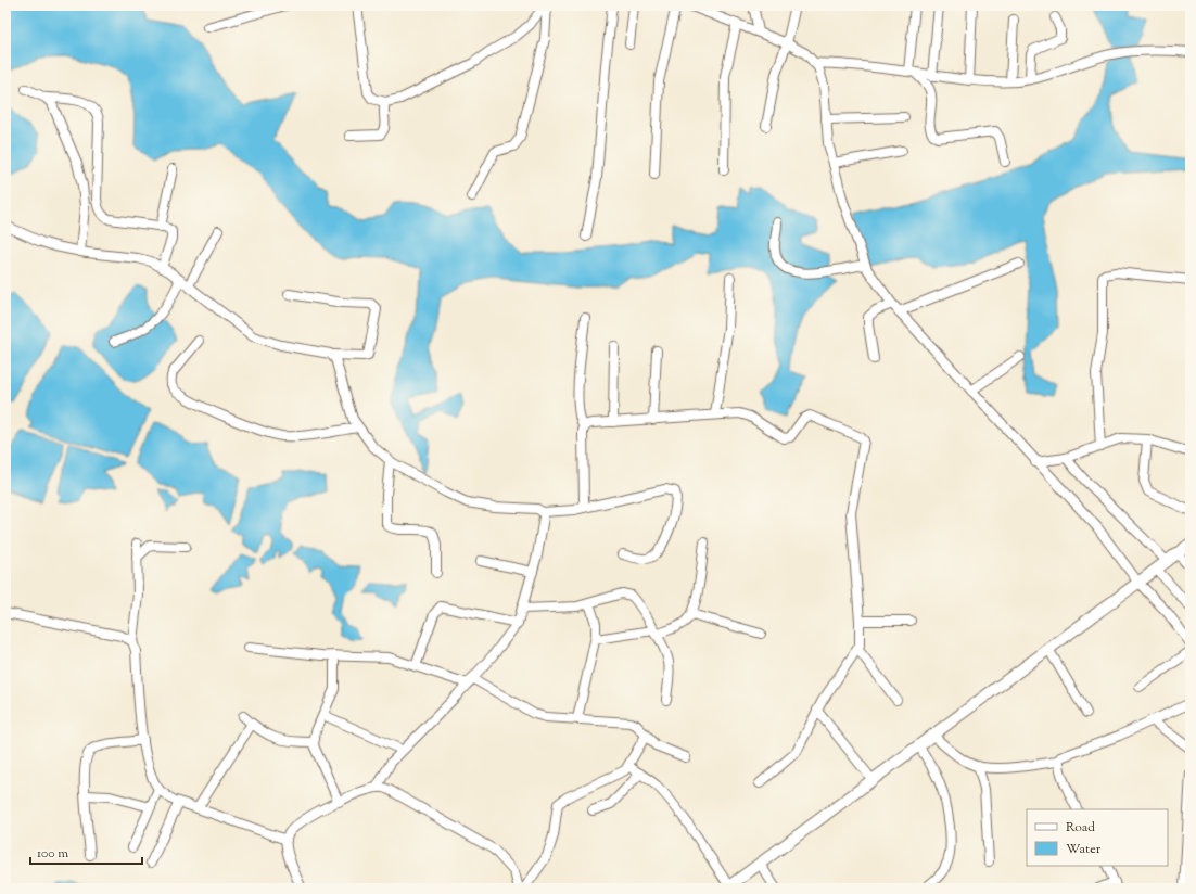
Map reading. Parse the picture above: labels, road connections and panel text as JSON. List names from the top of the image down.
{
  "legend": ["Road", "Water"],
  "scale_bar": "100 m"
}
